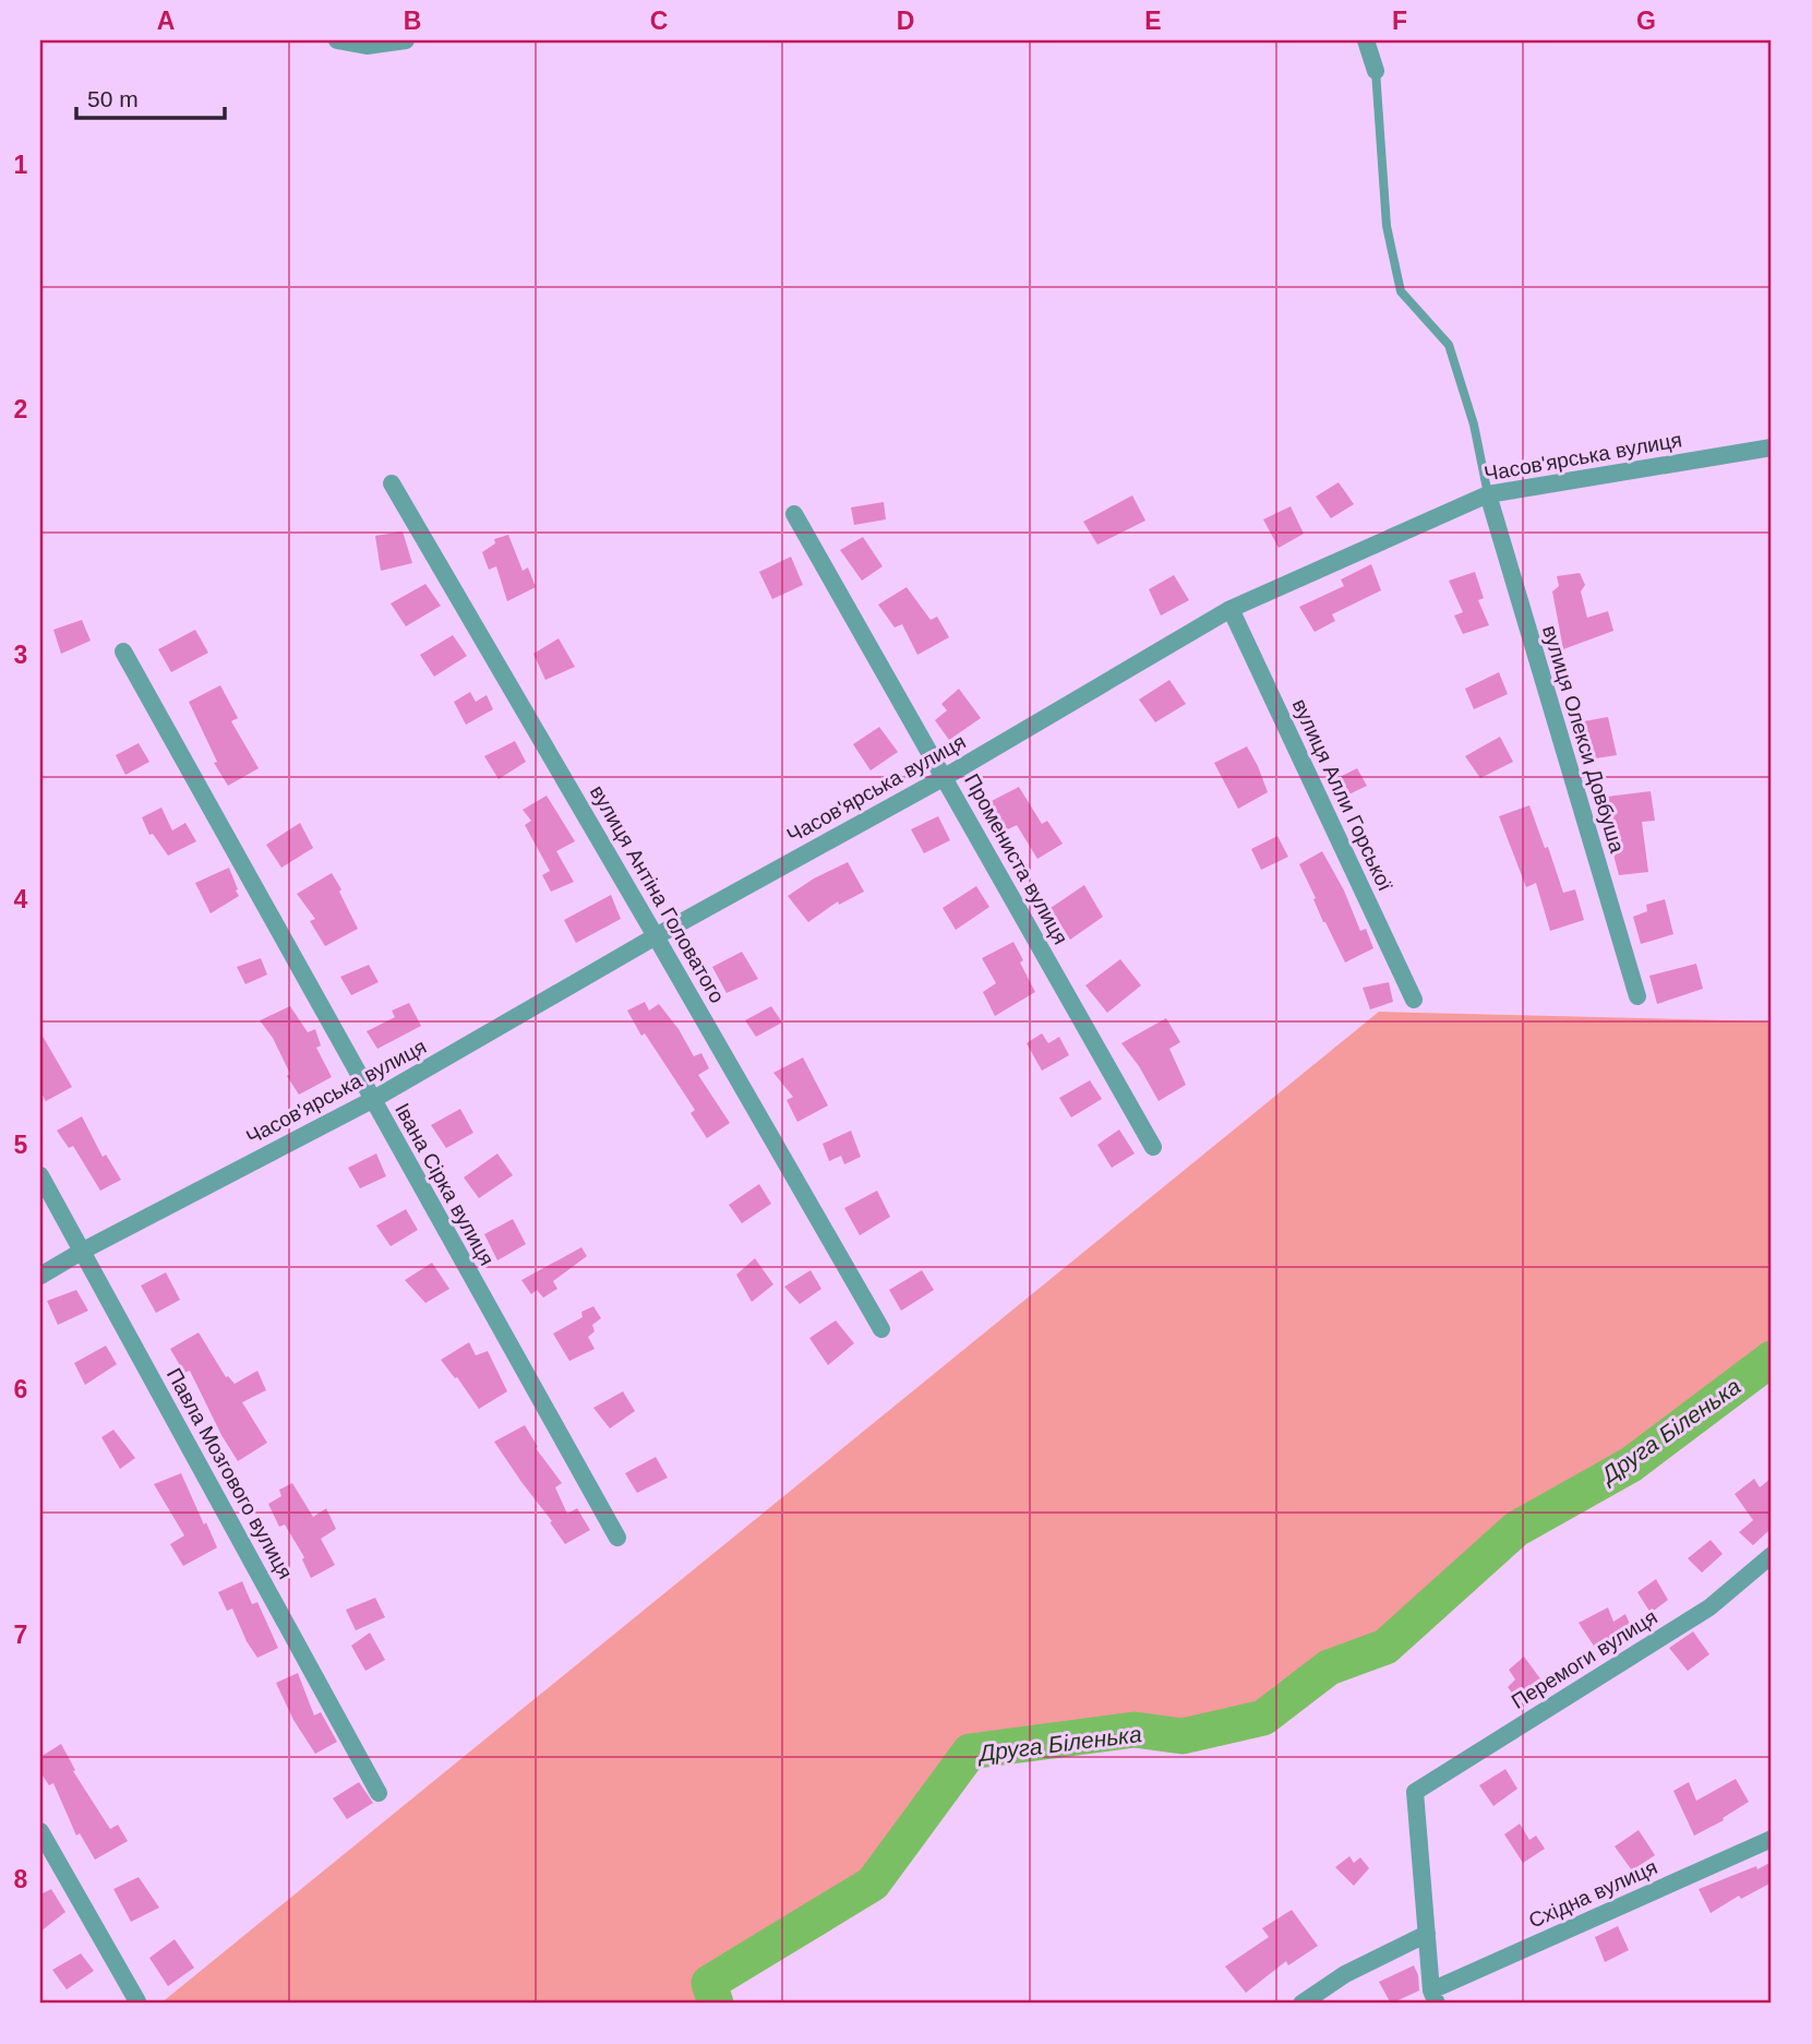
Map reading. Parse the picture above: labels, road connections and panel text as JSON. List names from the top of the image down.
{
  "streets": {
    "street": [
      "Часов'ярська вулиця",
      "вулиця Олекси Довбуша",
      "вулиця Алли Горської",
      "Промениста вулиця",
      "вулиця Антіна Головатого",
      "Івана Сірка вулиця",
      "Павла Мозгового вулиця",
      "Перемоги вулиця",
      "Східна вулиця"
    ]
  },
  "crossings": [
    ["Часов'ярська вулиця", "вулиця Олекси Довбуша"],
    ["Часов'ярська вулиця", "вулиця Алли Горської"],
    ["Часов'ярська вулиця", "Промениста вулиця"],
    ["Часов'ярська вулиця", "вулиця Антіна Головатого"],
    ["Часов'ярська вулиця", "Івана Сірка вулиця"],
    ["Часов'ярська вулиця", "Павла Мозгового вулиця"]
  ],
  "water": ["Друга Біленька"],
  "scale_bar": "50 m",
  "grid": {
    "columns": [
      "A",
      "B",
      "C",
      "D",
      "E",
      "F",
      "G"
    ],
    "rows": [
      "1",
      "2",
      "3",
      "4",
      "5",
      "6",
      "7",
      "8"
    ]
  }
}
